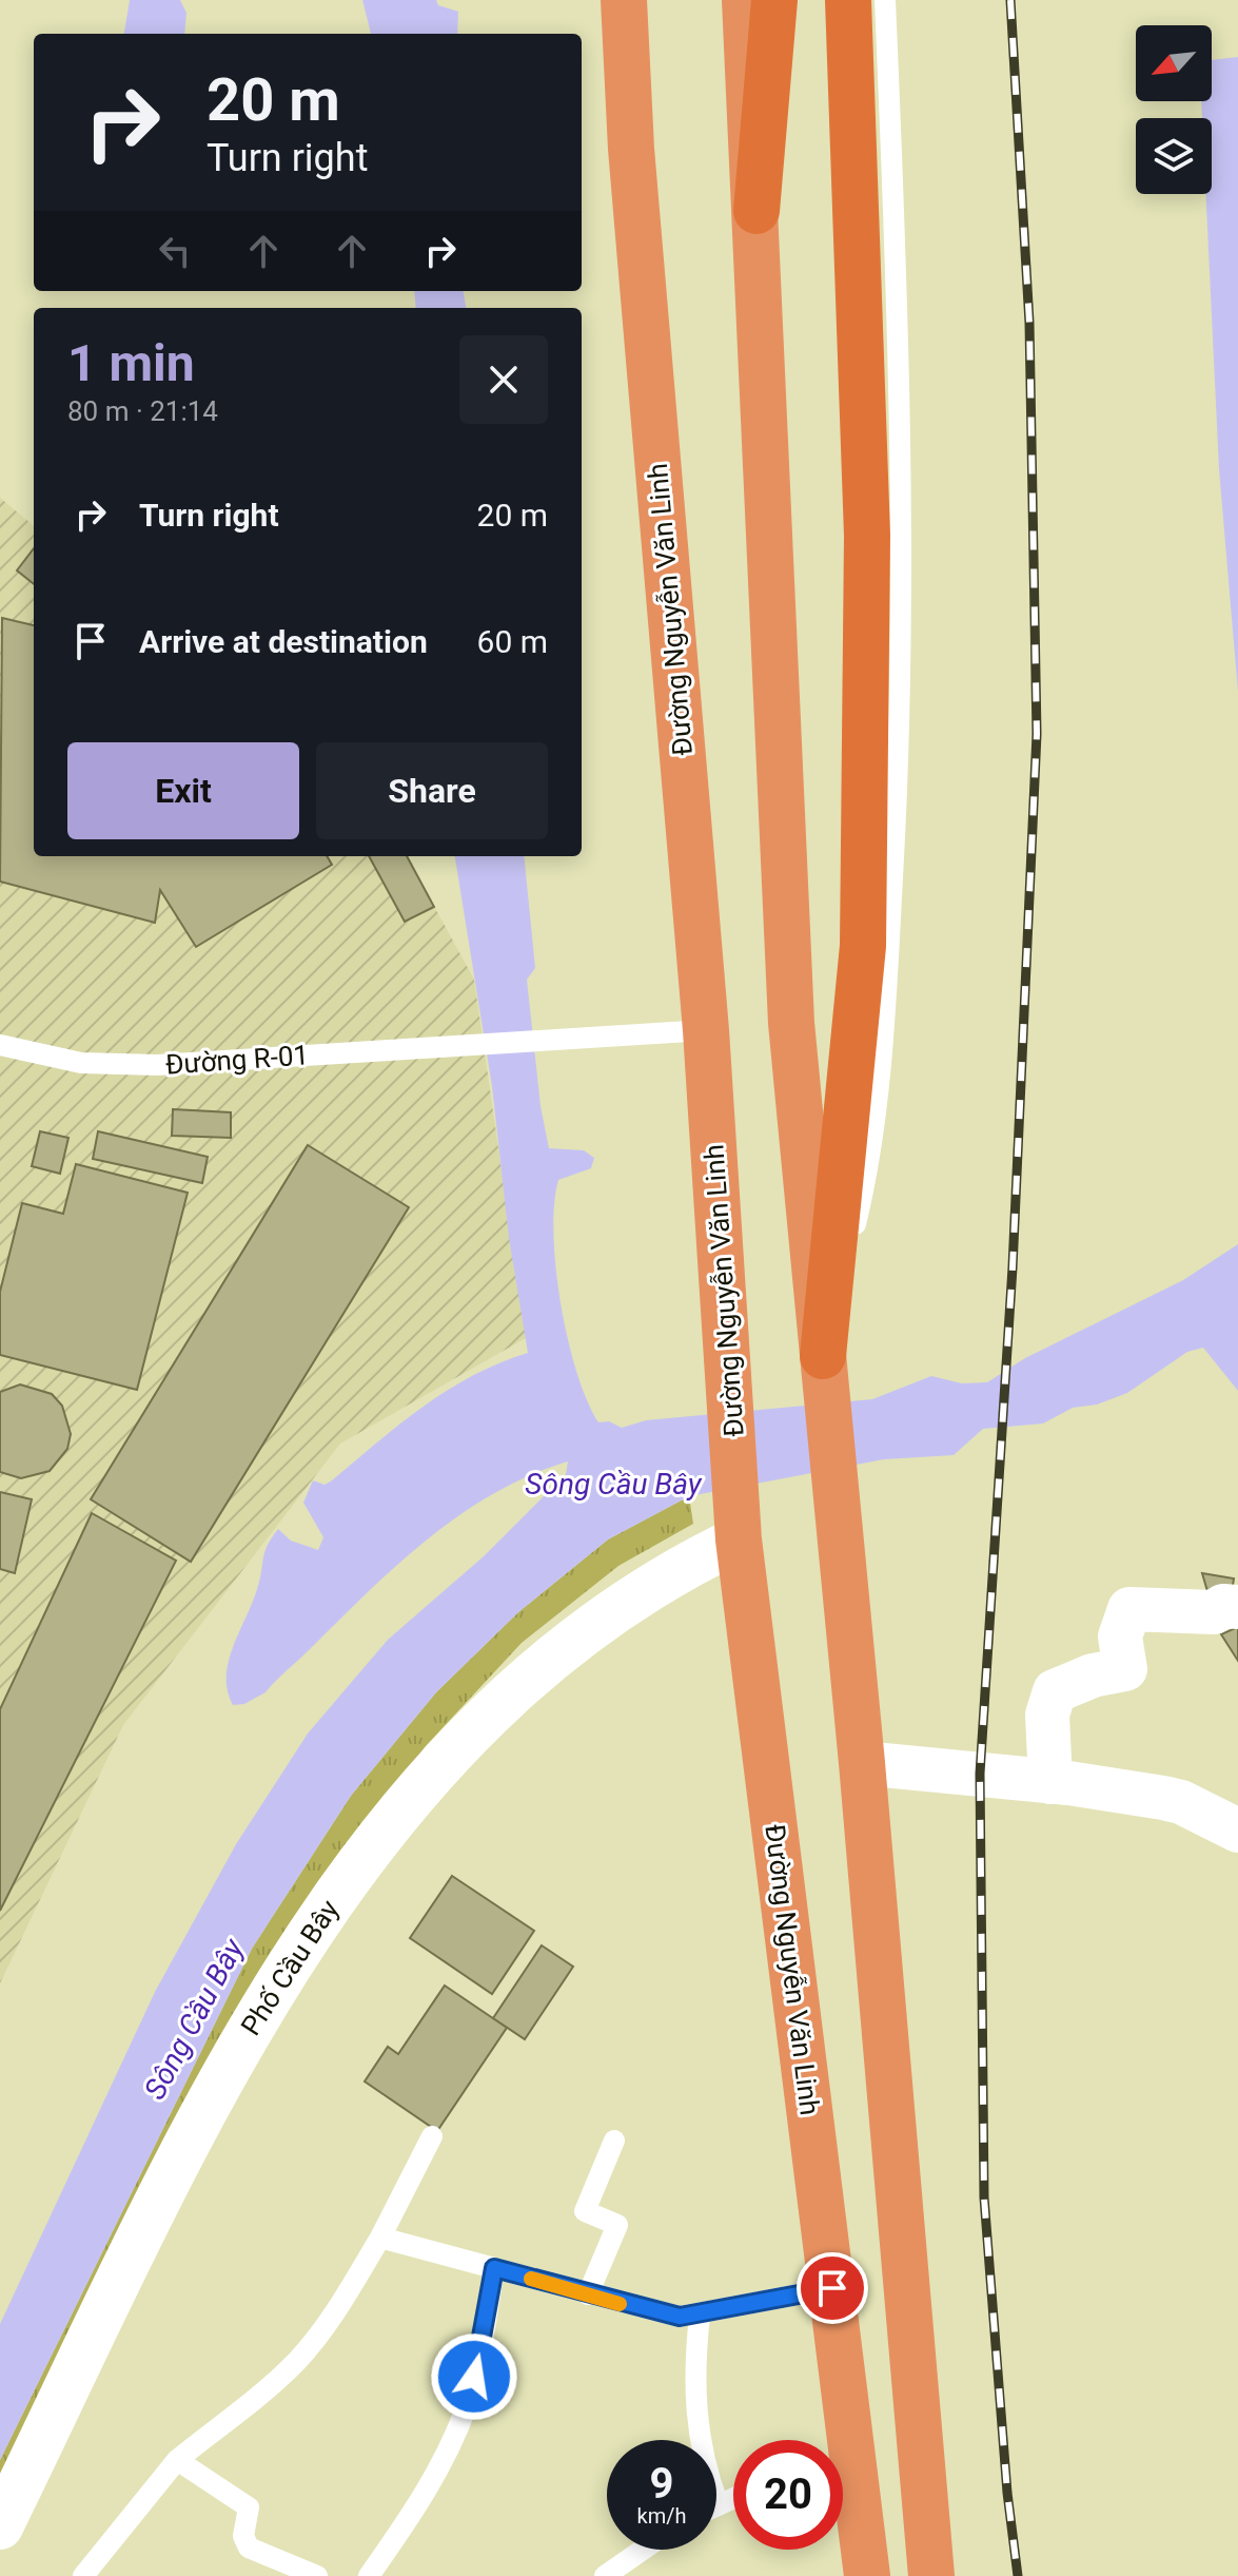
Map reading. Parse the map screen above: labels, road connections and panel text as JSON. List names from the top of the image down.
{
  "streets": {
    "highway": ["Đường Nguyễn Văn Linh"],
    "street": ["Phố Cầu Bây"],
    "lane": ["Đường R-01"]
  },
  "crossings": [
    ["Đường Nguyễn Văn Linh", "Đường R-01"],
    ["Đường Nguyễn Văn Linh", "Phố Cầu Bây"]
  ],
  "water": ["Sông Cầu Bây"],
  "north": "bottom left",
  "page": {
    "turn": ["20 m", "Turn right"],
    "heading": ["1 min", "80 m · 21:14"],
    "list": [
      {
        "name": "Turn right",
        "value": "20 m"
      },
      {
        "name": "Arrive at destination",
        "value": "60 m"
      }
    ],
    "buttons": ["Exit", "Share"],
    "speed": "9 km/h",
    "limit": "20"
  }
}
